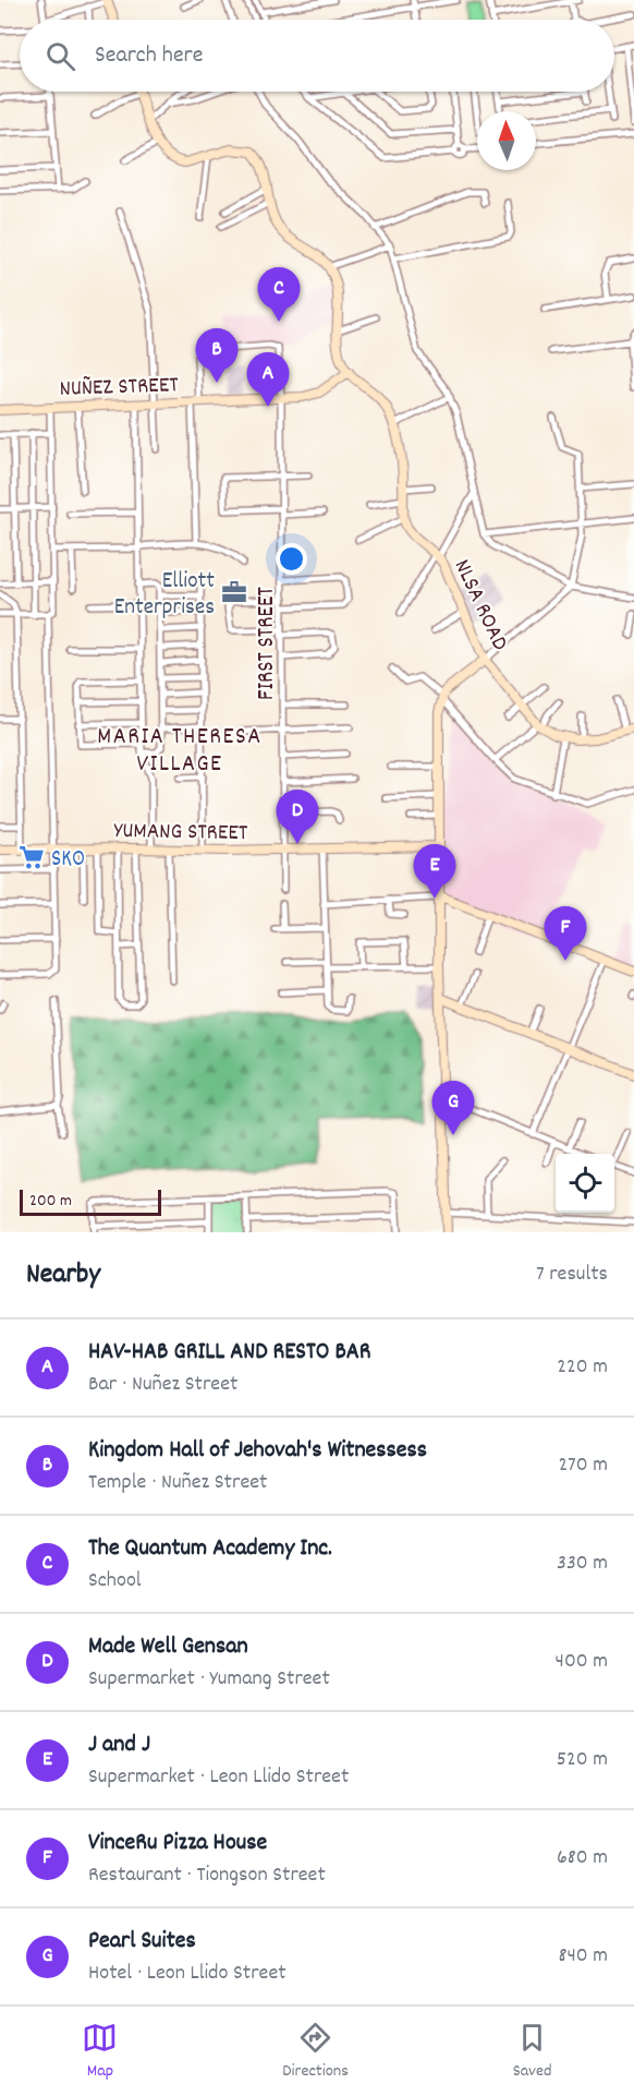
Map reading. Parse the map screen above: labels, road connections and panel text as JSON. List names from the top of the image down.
{
  "streets": {
    "main road": ["NUÑEZ STREET", "NLSA ROAD", "YUMANG STREET"],
    "street": ["FIRST STREET"]
  },
  "crossings": [
    ["NUÑEZ STREET", "FIRST STREET"],
    ["FIRST STREET", "YUMANG STREET"]
  ],
  "districts": ["MARIA THERESA VILLAGE"],
  "places": {
    "office": ["Elliott Enterprises"],
    "supermarket": ["SKO"]
  },
  "scale_bar": "200 m",
  "north": "top",
  "page": {
    "search": "Search here",
    "pins": [
      "C",
      "B",
      "A",
      "D",
      "E",
      "F",
      "G"
    ],
    "scale": "200 m",
    "heading": ["Nearby", "7 results"],
    "list": [
      {
        "mark": "A",
        "name": "HAV-HAB GRILL AND RESTO BAR",
        "note": "Bar · Nuñez Street",
        "value": "220 m"
      },
      {
        "mark": "B",
        "name": "Kingdom Hall of Jehovah's Witnessess",
        "note": "Temple · Nuñez Street",
        "value": "270 m"
      },
      {
        "mark": "C",
        "name": "The Quantum Academy Inc.",
        "note": "School",
        "value": "330 m"
      },
      {
        "mark": "D",
        "name": "Made Well Gensan",
        "note": "Supermarket · Yumang Street",
        "value": "400 m"
      },
      {
        "mark": "E",
        "name": "J and J",
        "note": "Supermarket · Leon Llido Street",
        "value": "520 m"
      },
      {
        "mark": "F",
        "name": "VinceRu Pizza House",
        "note": "Restaurant · Tiongson Street",
        "value": "680 m"
      },
      {
        "mark": "G",
        "name": "Pearl Suites",
        "note": "Hotel · Leon Llido Street",
        "value": "840 m"
      }
    ],
    "nav": ["Map", "Directions", "Saved"]
  }
}
